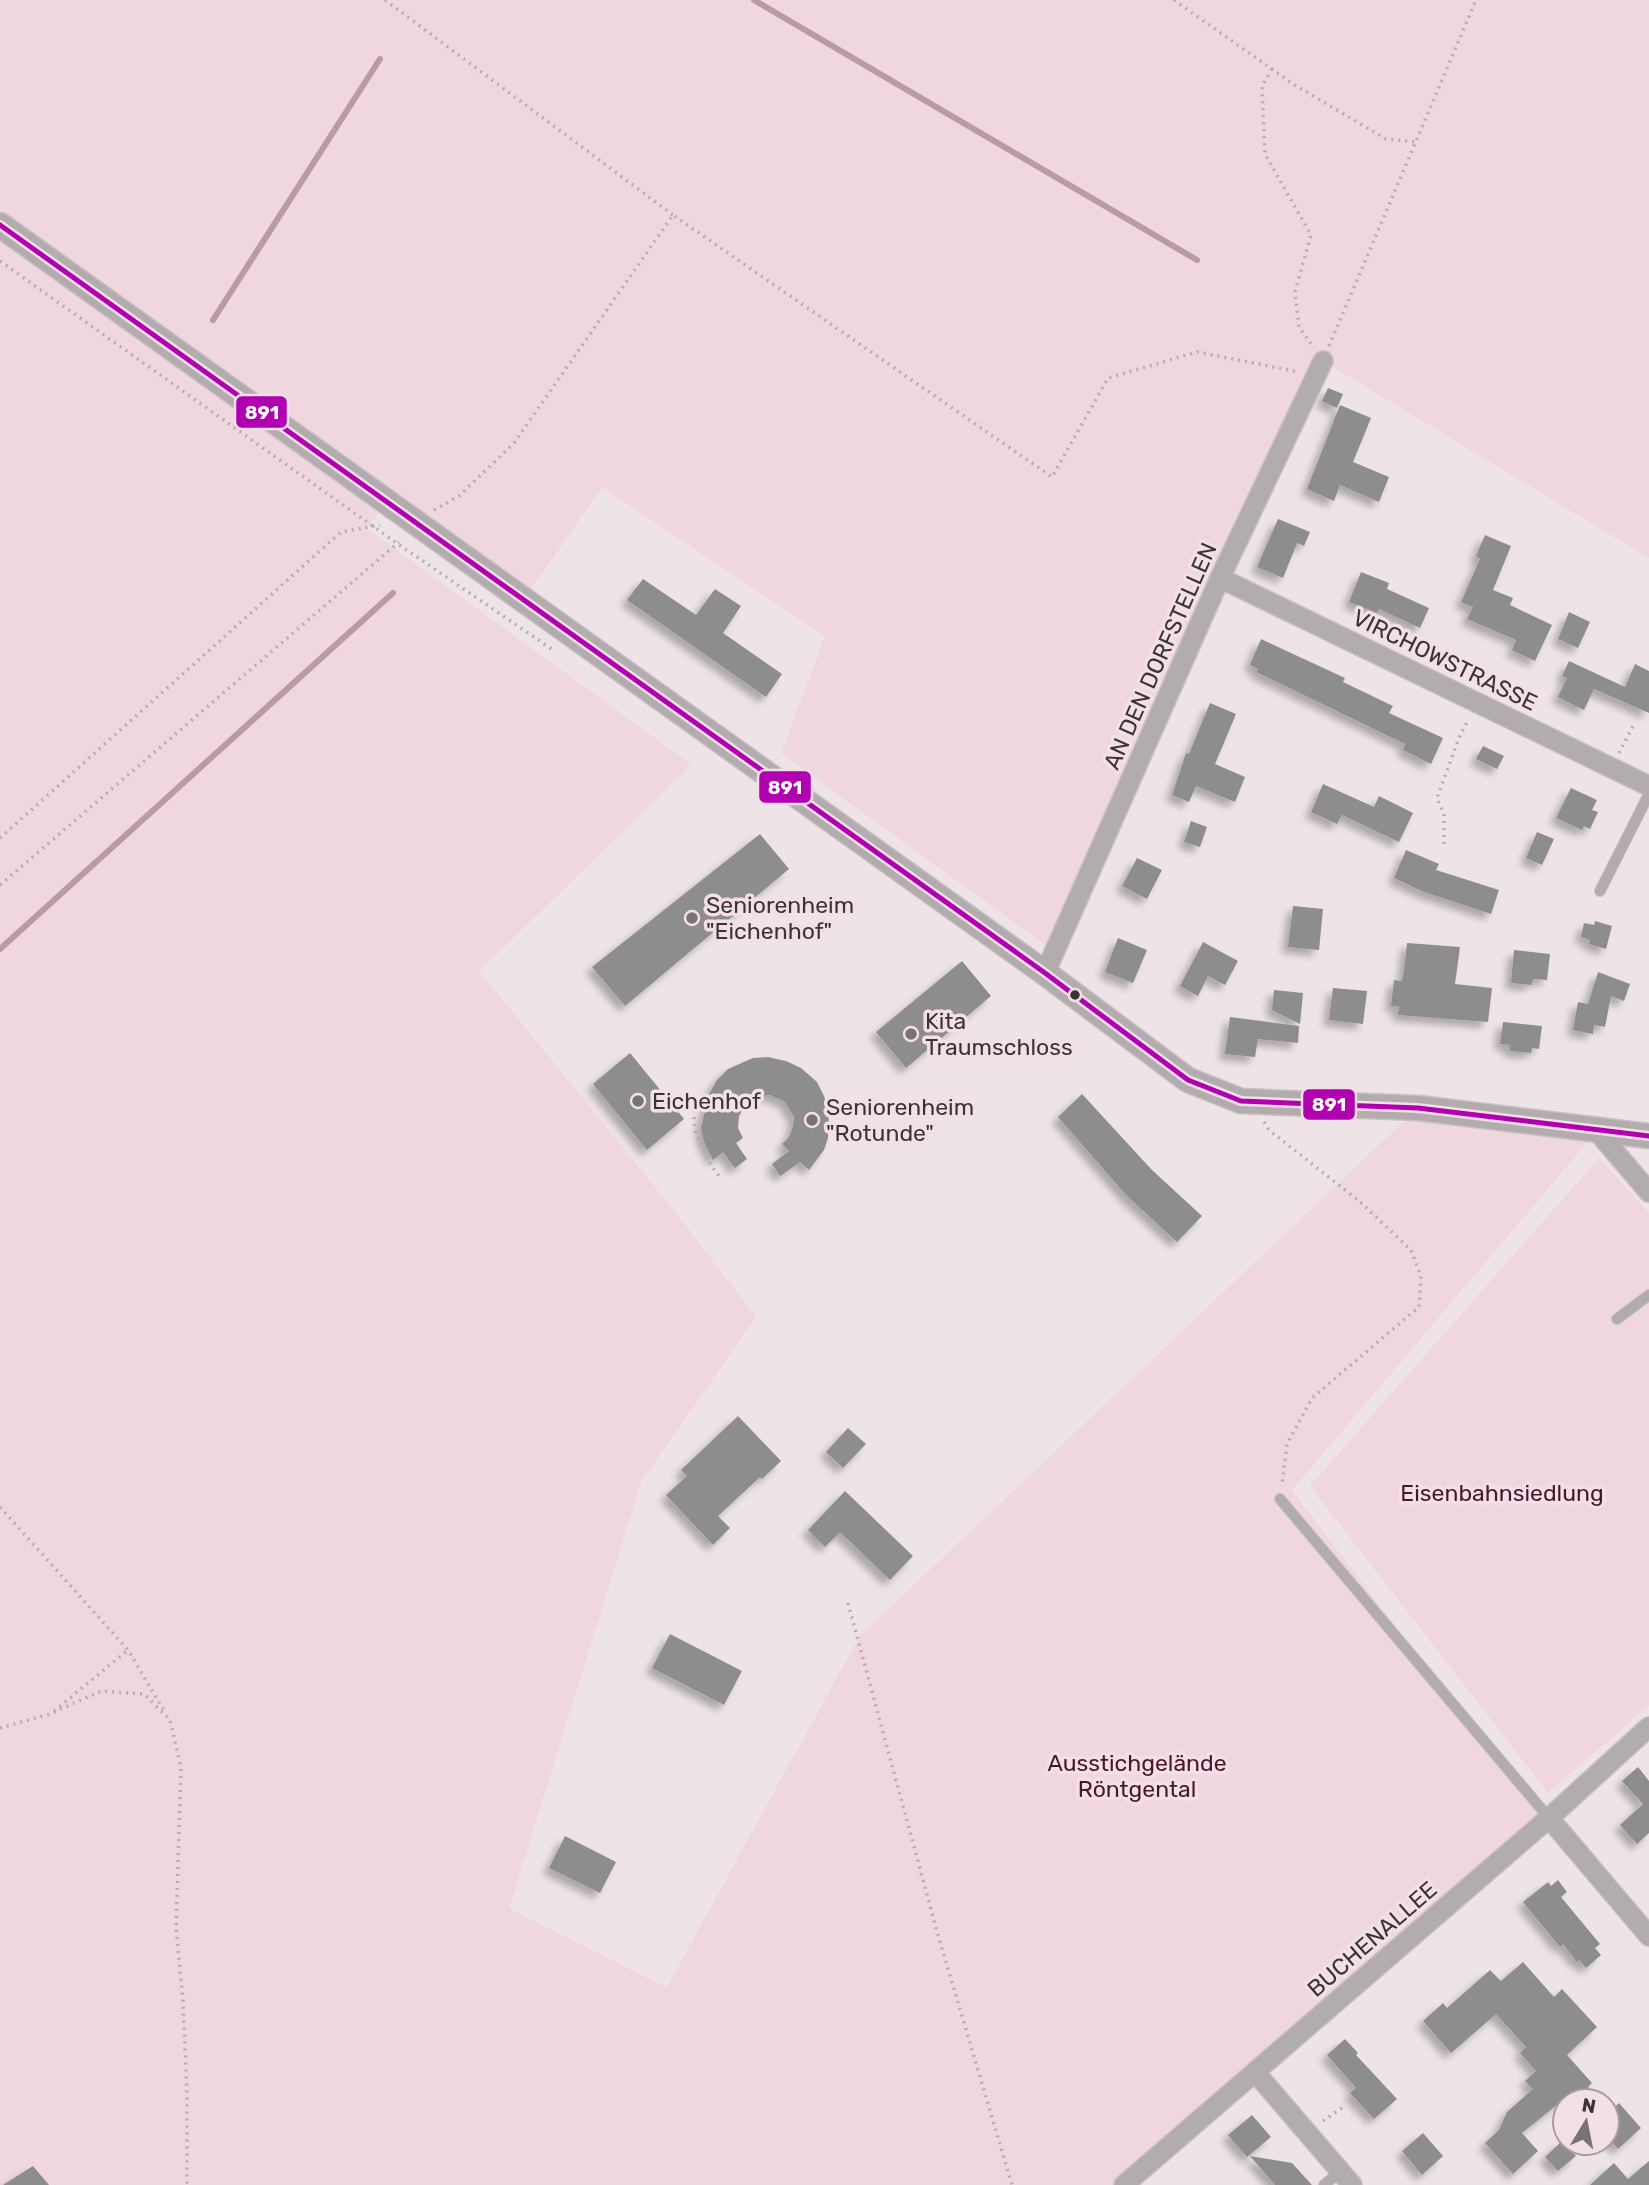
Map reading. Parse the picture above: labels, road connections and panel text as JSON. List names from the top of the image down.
{
  "streets": {
    "street": ["AN DEN DORFSTELLEN", "VIRCHOWSTRASSE", "BUCHENALLEE"]
  },
  "crossings": [
    ["AN DEN DORFSTELLEN", "VIRCHOWSTRASSE"]
  ],
  "parks": ["Eisenbahnsiedlung", "Ausstichgelände Röntgental"],
  "places": [
    "Seniorenheim \"Eichenhof\"",
    "Kita Traumschloss",
    "Eichenhof",
    "Seniorenheim \"Rotunde\""
  ],
  "lines": ["transit line 891"],
  "north": "top"
}
